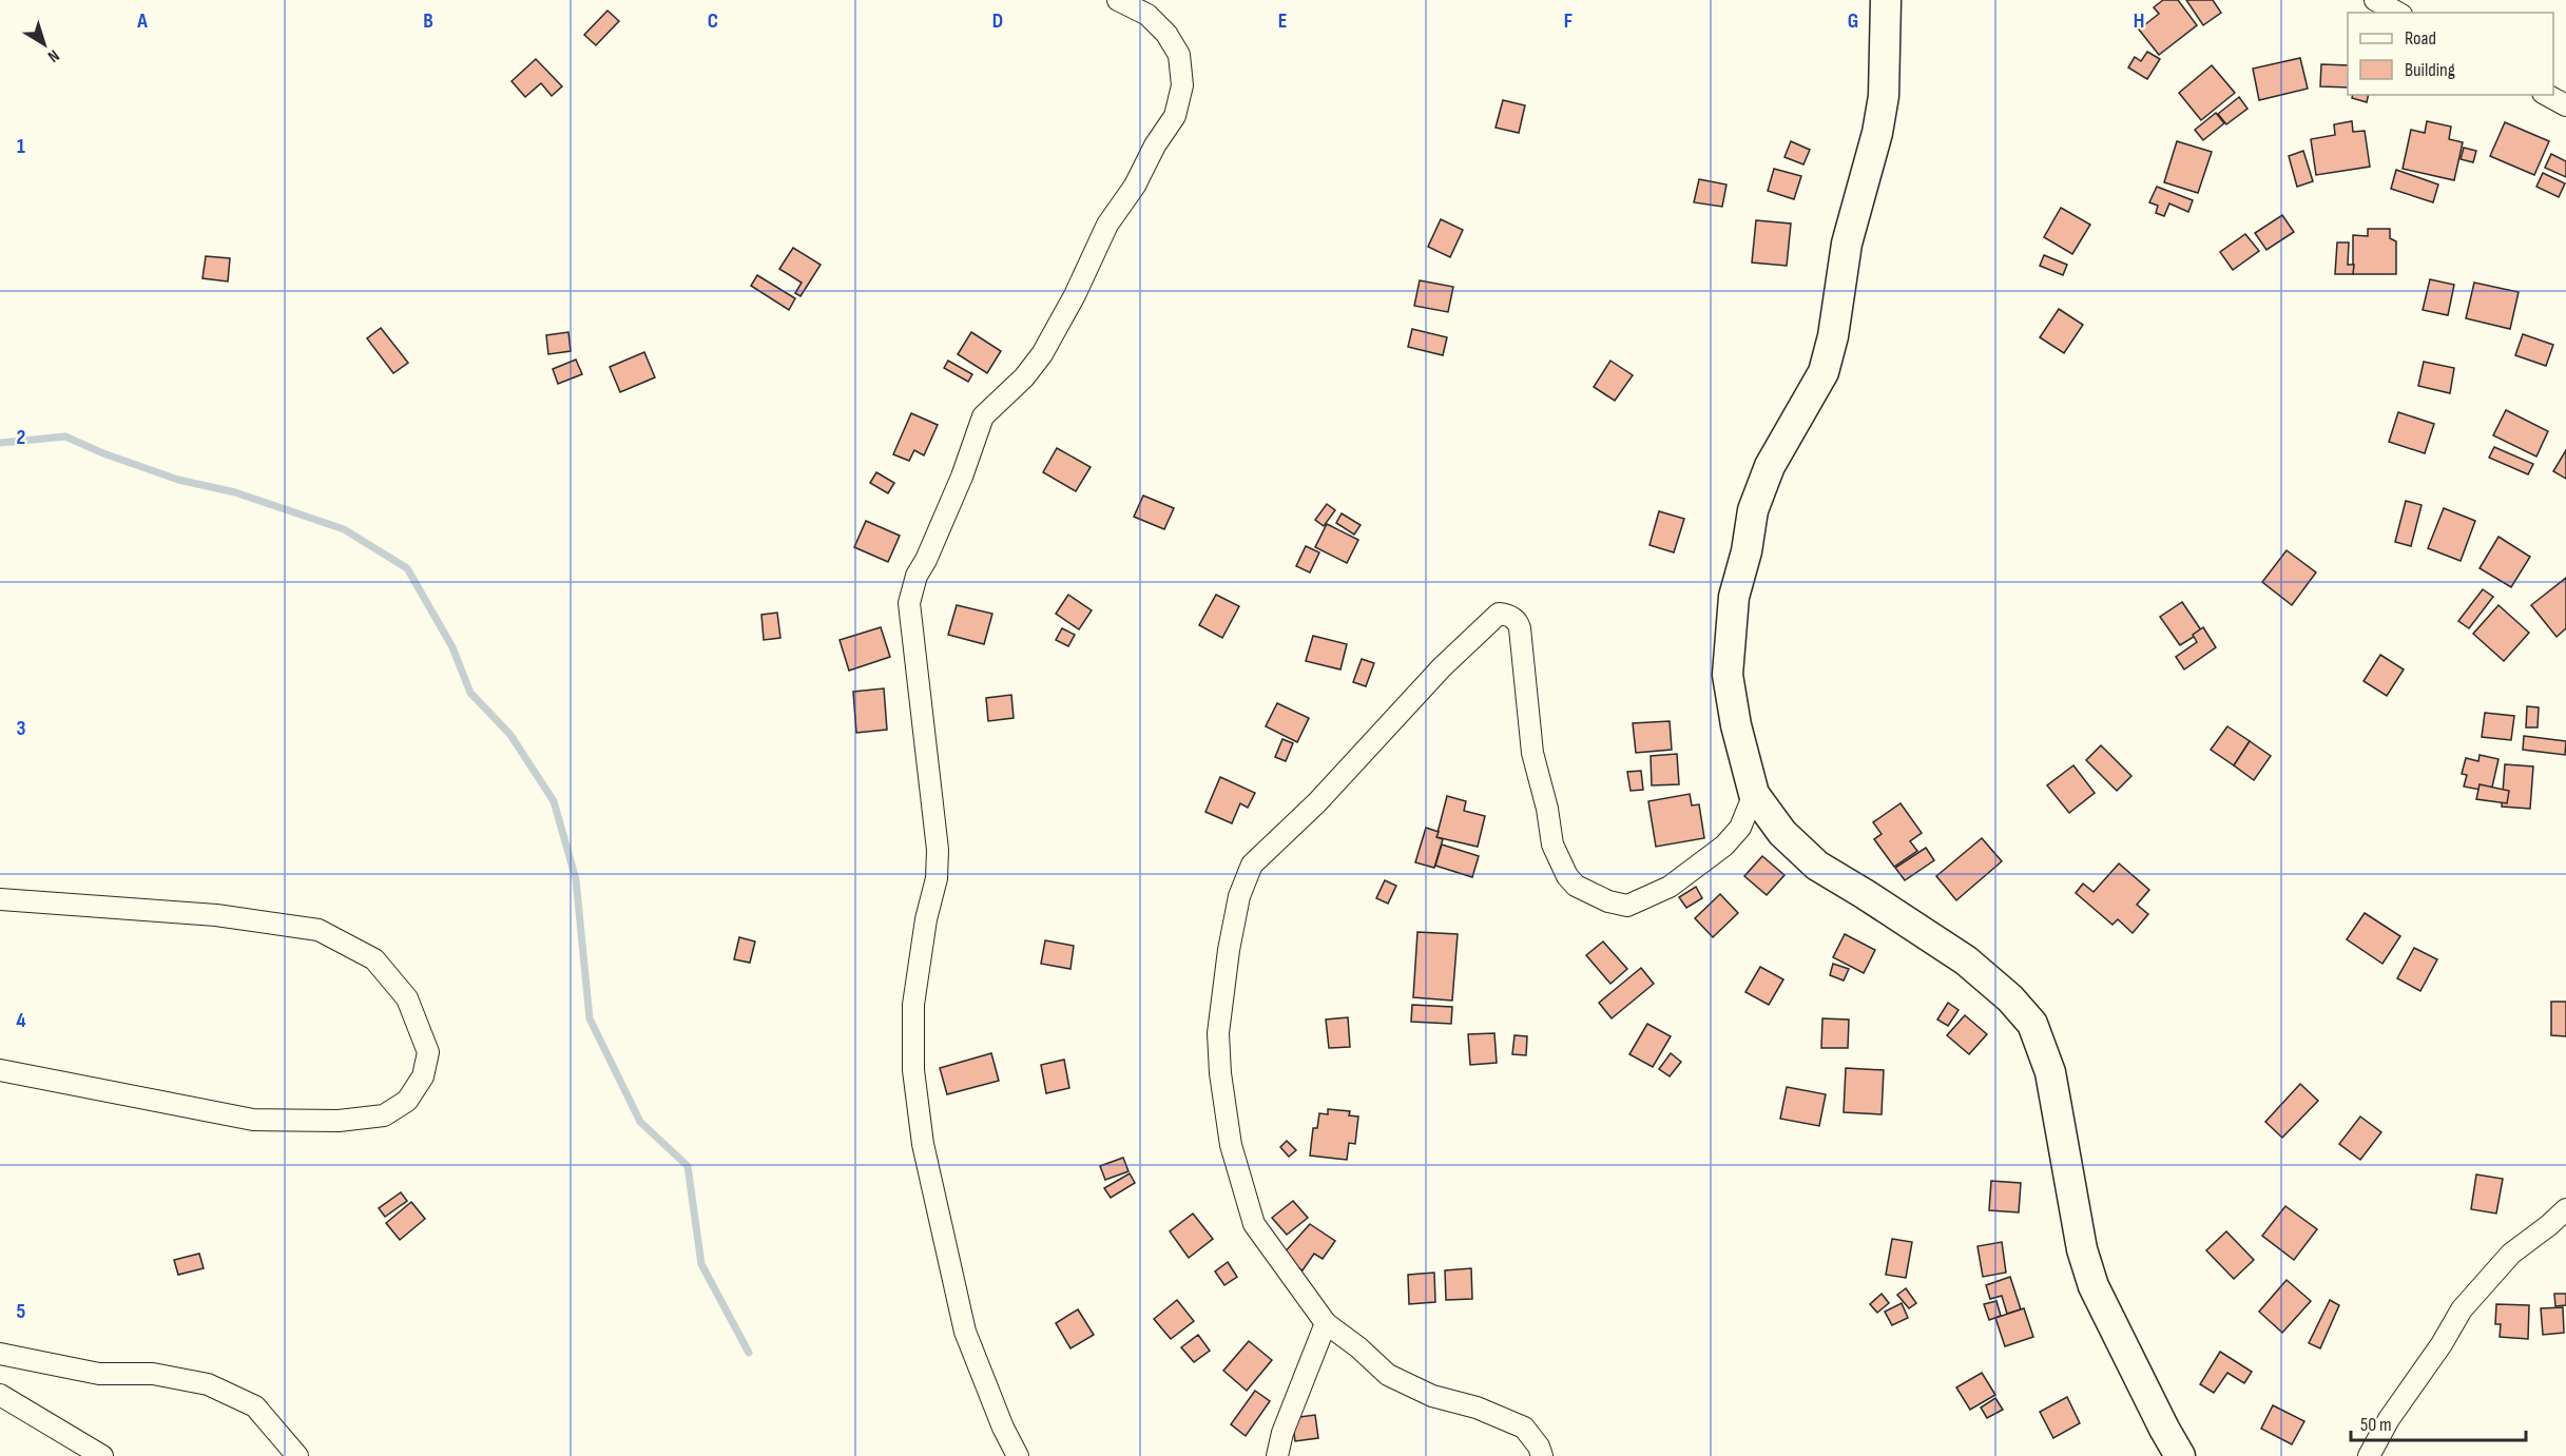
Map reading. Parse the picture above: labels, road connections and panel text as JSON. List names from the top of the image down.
{
  "legend": ["Road", "Building"],
  "scale_bar": "50 m",
  "north": "bottom right",
  "grid": {
    "columns": [
      "A",
      "B",
      "C",
      "D",
      "E",
      "F",
      "G",
      "H"
    ],
    "rows": [
      "1",
      "2",
      "3",
      "4",
      "5"
    ]
  }
}
